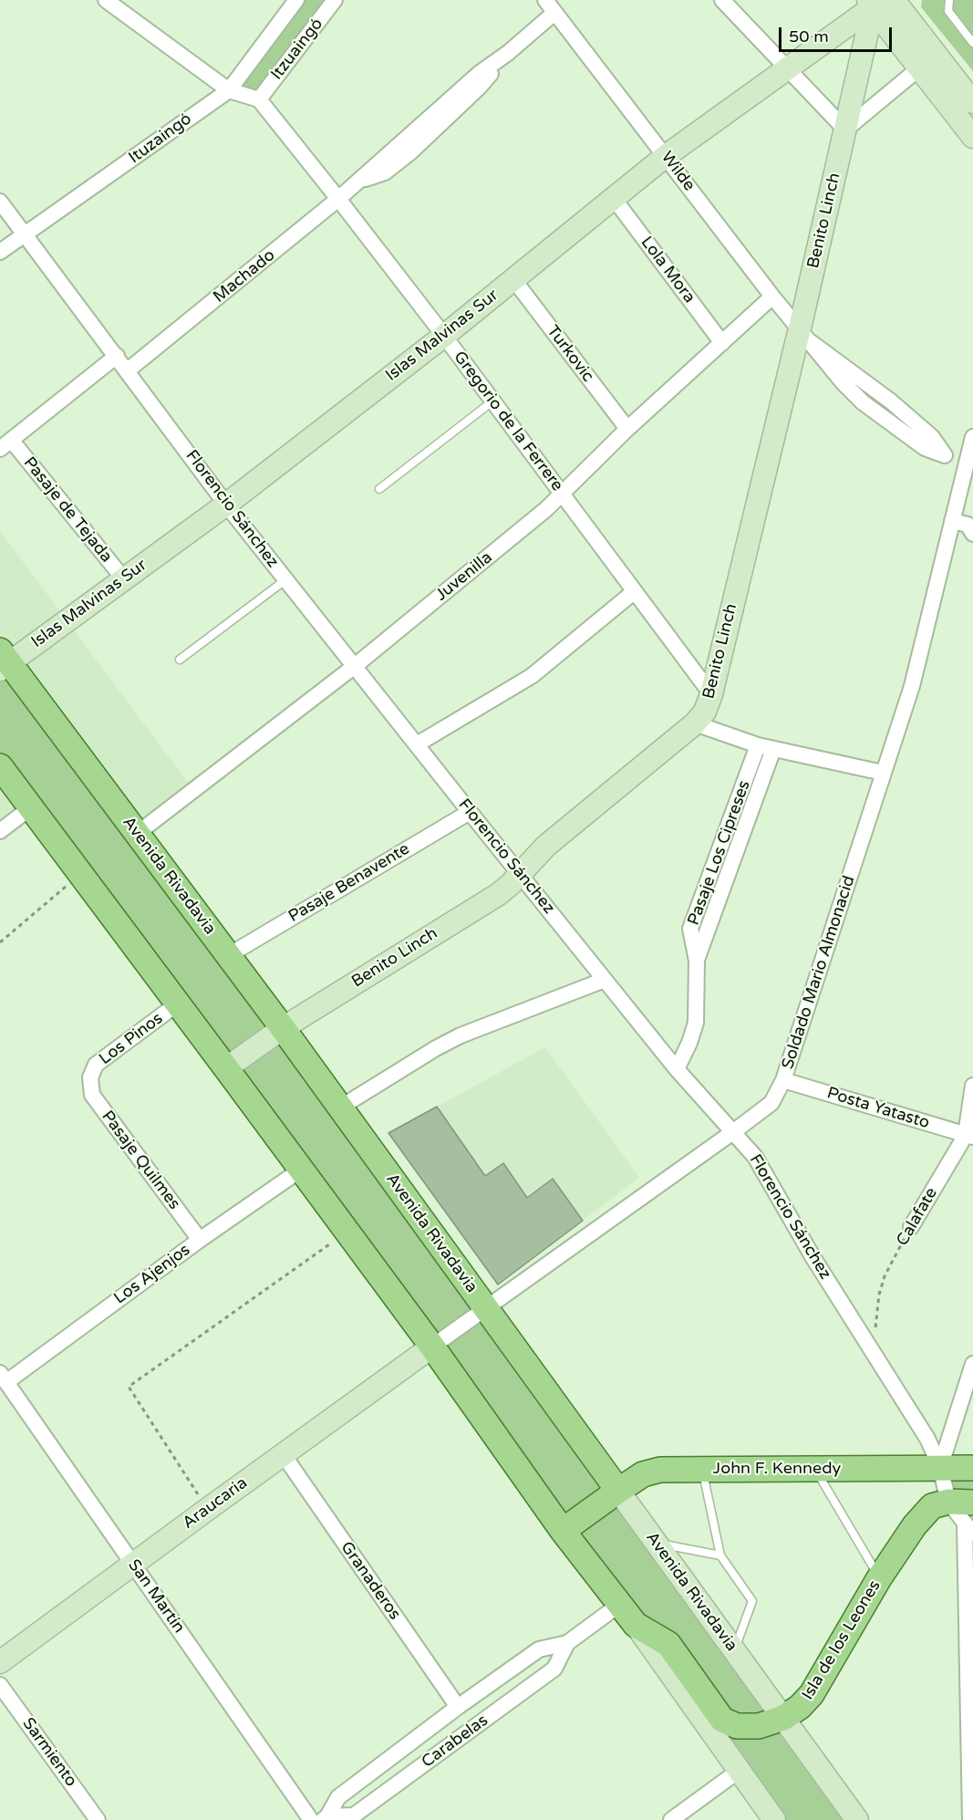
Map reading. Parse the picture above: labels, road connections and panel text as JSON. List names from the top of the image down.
{
  "streets": {
    "main road": ["Avenida Rivadavia", "John F. Kennedy", "Isla de los Leones"],
    "street": [
      "Itzuaingó",
      "Ituzaingó",
      "Wilde",
      "Benito Linch",
      "Lola Mora",
      "Machado",
      "Islas Malvinas Sur",
      "Turkovic",
      "Gregorio de la Ferrere",
      "Florencio Sánchez",
      "Pasaje de Tejada",
      "Juvenilla",
      "Pasaje Los Cipreses",
      "Pasaje Benavente",
      "Soldado Mario Almonacid",
      "Los Pinos",
      "Posta Yatasto",
      "Pasaje Quilmes",
      "Calafate",
      "Los Ajenjos",
      "Araucaria",
      "Granaderos",
      "San Martín",
      "Carabelas",
      "Sarmiento"
    ]
  },
  "crossings": [
    ["Itzuaingó", "Gregorio de la Ferrere"],
    ["Ituzaingó", "Florencio Sánchez"],
    ["Wilde", "Benito Linch"],
    ["Wilde", "Machado"],
    ["Wilde", "Islas Malvinas Sur"],
    ["Wilde", "Juvenilla"],
    ["Wilde", "Soldado Mario Almonacid"],
    ["Benito Linch", "Islas Malvinas Sur"],
    ["Benito Linch", "Gregorio de la Ferrere"],
    ["Benito Linch", "Florencio Sánchez"],
    ["Benito Linch", "Avenida Rivadavia"],
    ["Lola Mora", "Islas Malvinas Sur"],
    ["Lola Mora", "Juvenilla"],
    ["Machado", "Gregorio de la Ferrere"],
    ["Machado", "Florencio Sánchez"],
    ["Islas Malvinas Sur", "Turkovic"],
    ["Islas Malvinas Sur", "Gregorio de la Ferrere"],
    ["Islas Malvinas Sur", "Florencio Sánchez"],
    ["Islas Malvinas Sur", "Pasaje de Tejada"],
    ["Islas Malvinas Sur", "Avenida Rivadavia"],
    ["Turkovic", "Juvenilla"],
    ["Gregorio de la Ferrere", "Juvenilla"],
    ["Florencio Sánchez", "Juvenilla"],
    ["Florencio Sánchez", "Pasaje Los Cipreses"],
    ["Florencio Sánchez", "Pasaje Benavente"],
    ["Florencio Sánchez", "Soldado Mario Almonacid"],
    ["Florencio Sánchez", "Calafate"],
    ["Florencio Sánchez", "John F. Kennedy"],
    ["Florencio Sánchez", "Isla de los Leones"],
    ["Juvenilla", "Avenida Rivadavia"],
    ["Avenida Rivadavia", "Pasaje Benavente"],
    ["Avenida Rivadavia", "Soldado Mario Almonacid"],
    ["Avenida Rivadavia", "John F. Kennedy"],
    ["Avenida Rivadavia", "Isla de los Leones"],
    ["Soldado Mario Almonacid", "Posta Yatasto"],
    ["Soldado Mario Almonacid", "Araucaria"],
    ["Los Pinos", "Pasaje Quilmes"],
    ["Posta Yatasto", "Calafate"],
    ["Pasaje Quilmes", "Los Ajenjos"],
    ["Los Ajenjos", "San Martín"],
    ["Araucaria", "Granaderos"],
    ["Araucaria", "San Martín"],
    ["Granaderos", "Carabelas"]
  ],
  "scale_bar": "50 m"
}
